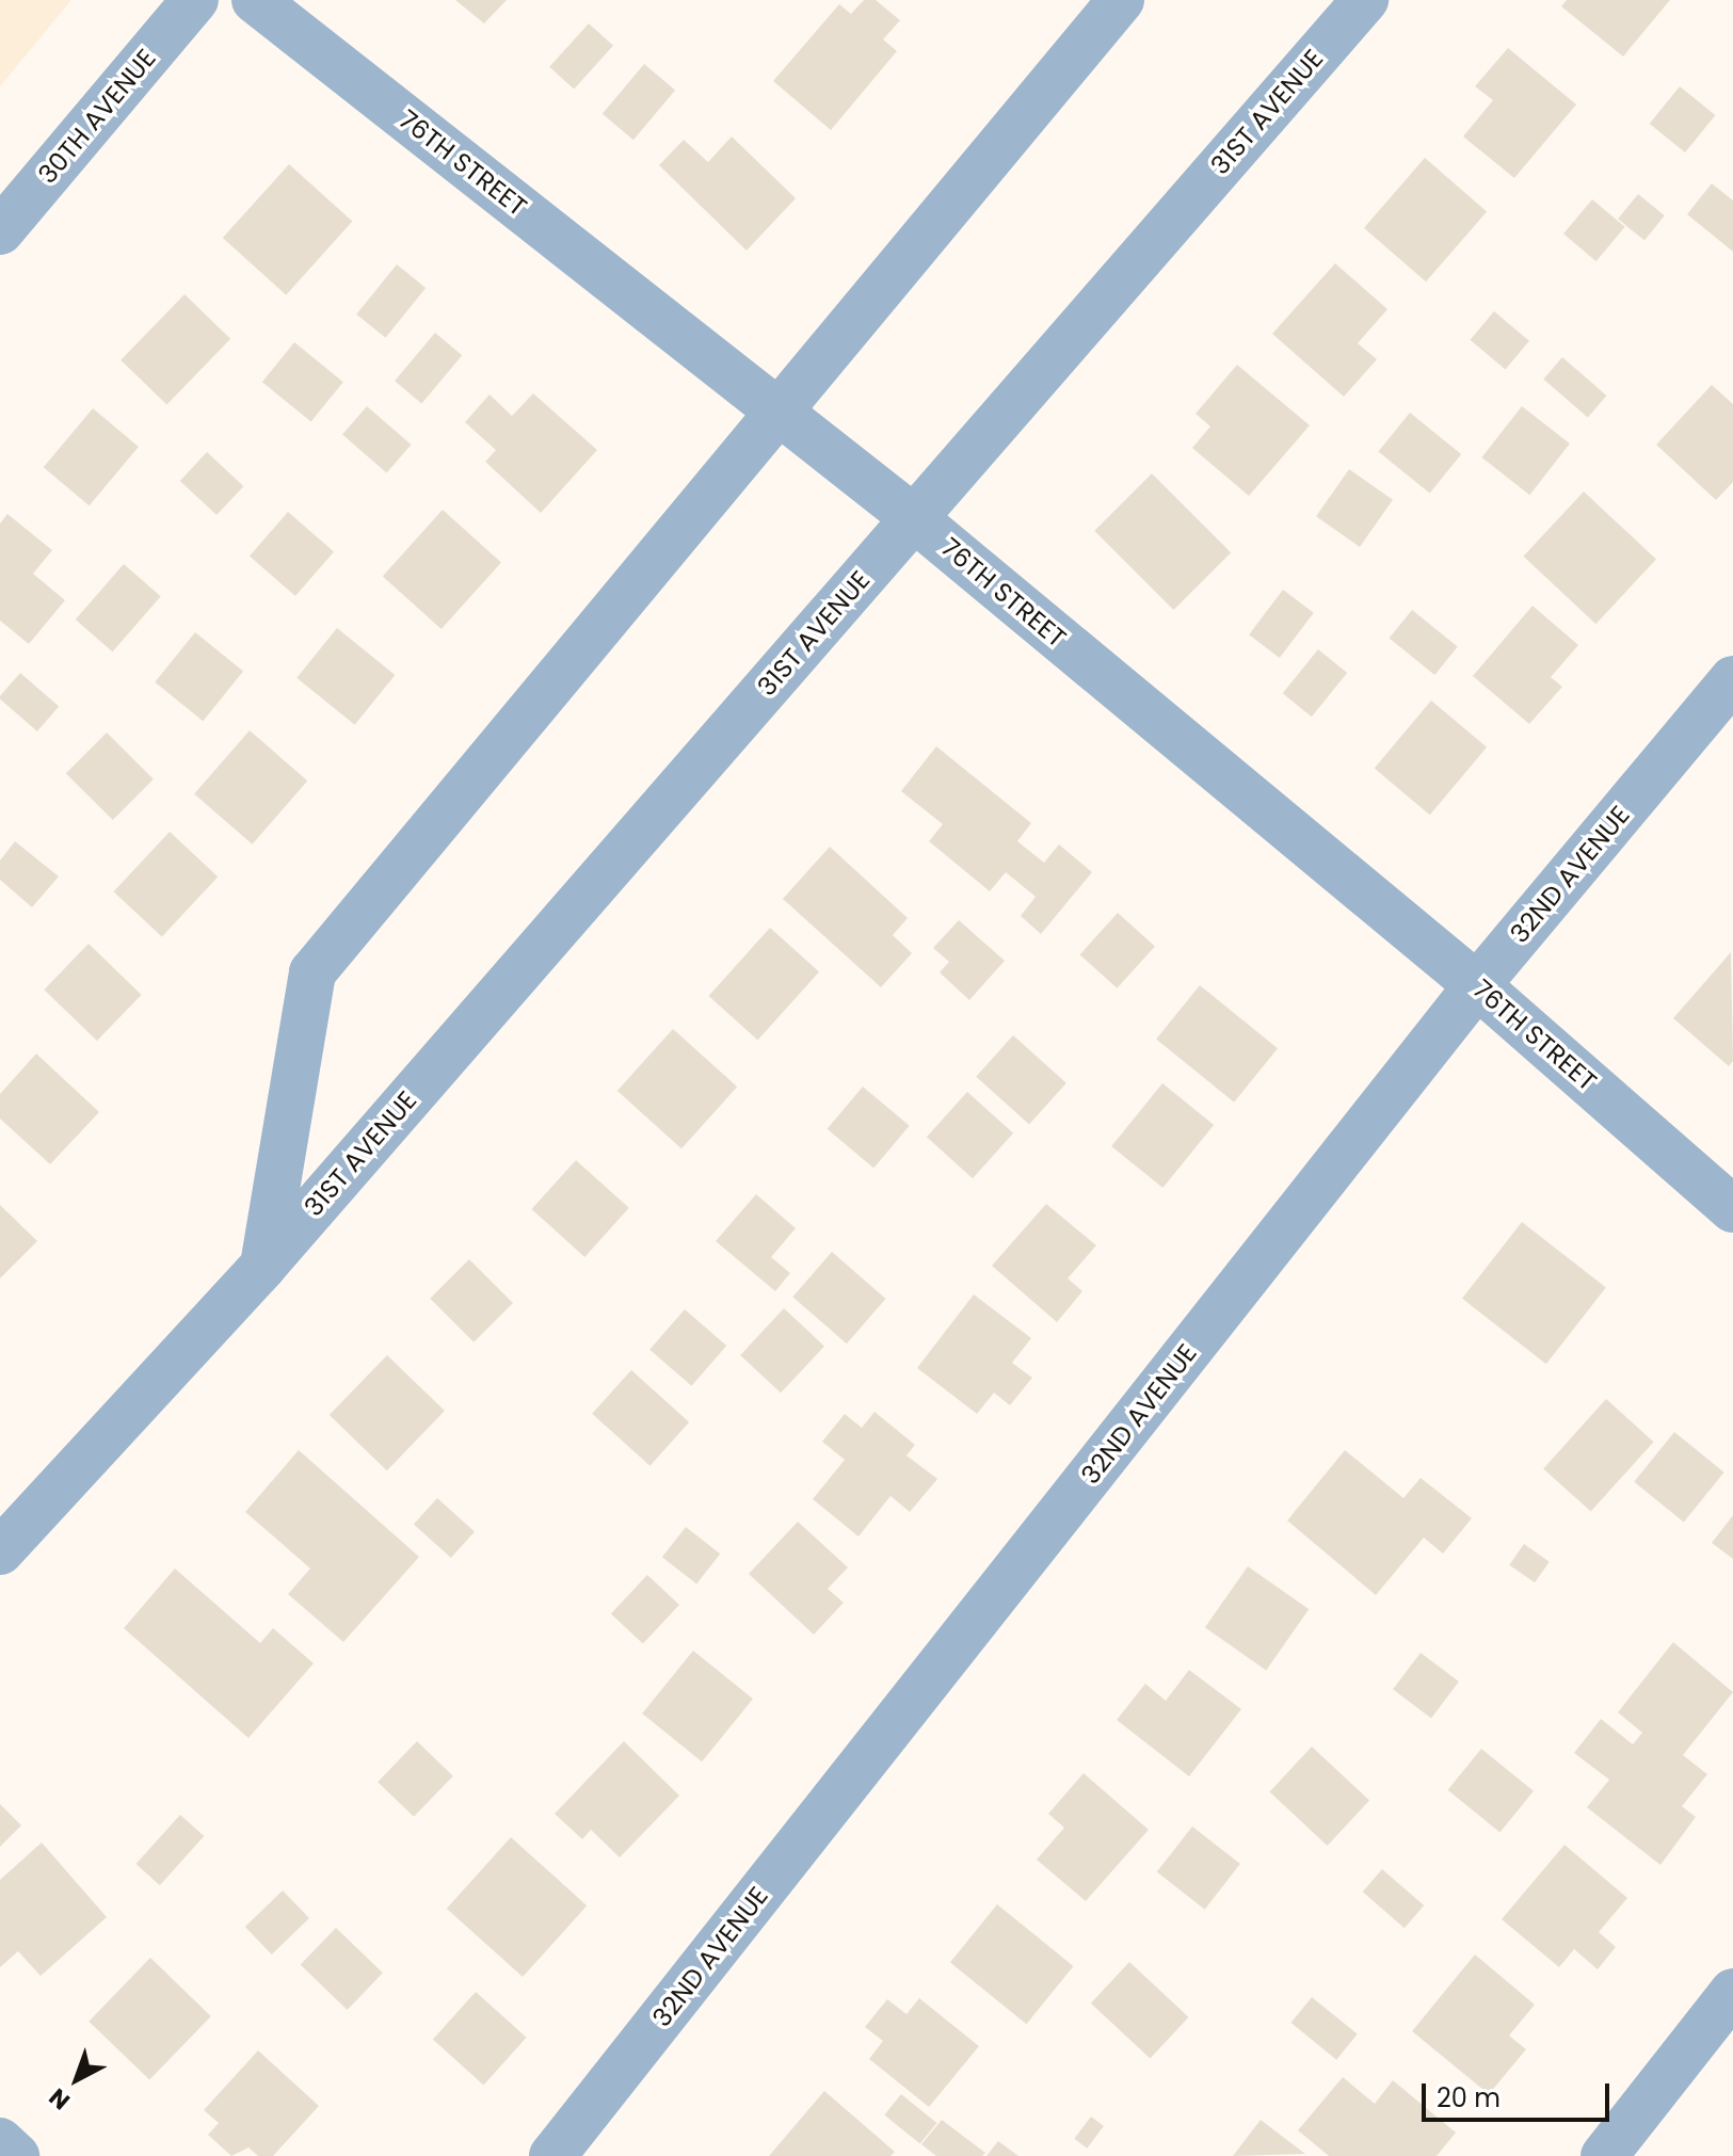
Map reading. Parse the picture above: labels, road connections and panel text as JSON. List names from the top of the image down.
{
  "streets": {
    "street": [
      "31ST AVENUE",
      "30TH AVENUE",
      "76TH STREET",
      "32ND AVENUE"
    ]
  },
  "crossings": [
    ["31ST AVENUE", "76TH STREET"],
    ["76TH STREET", "32ND AVENUE"]
  ],
  "scale_bar": "20 m",
  "north": "bottom left"
}
